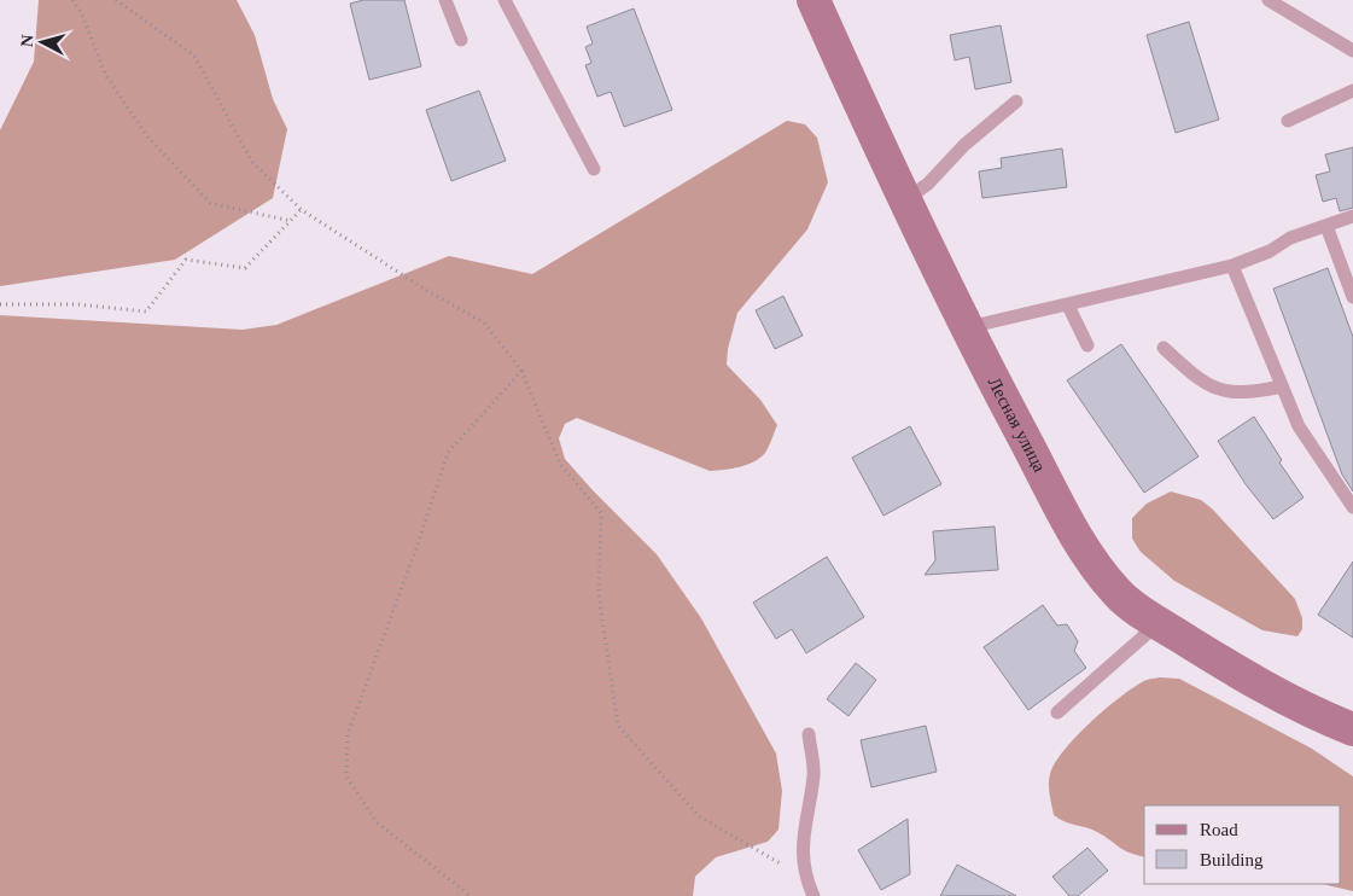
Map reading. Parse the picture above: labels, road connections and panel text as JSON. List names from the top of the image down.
{
  "streets": {
    "main road": ["Лесная улица"]
  },
  "legend": ["Road", "Building"],
  "north": "left"
}
